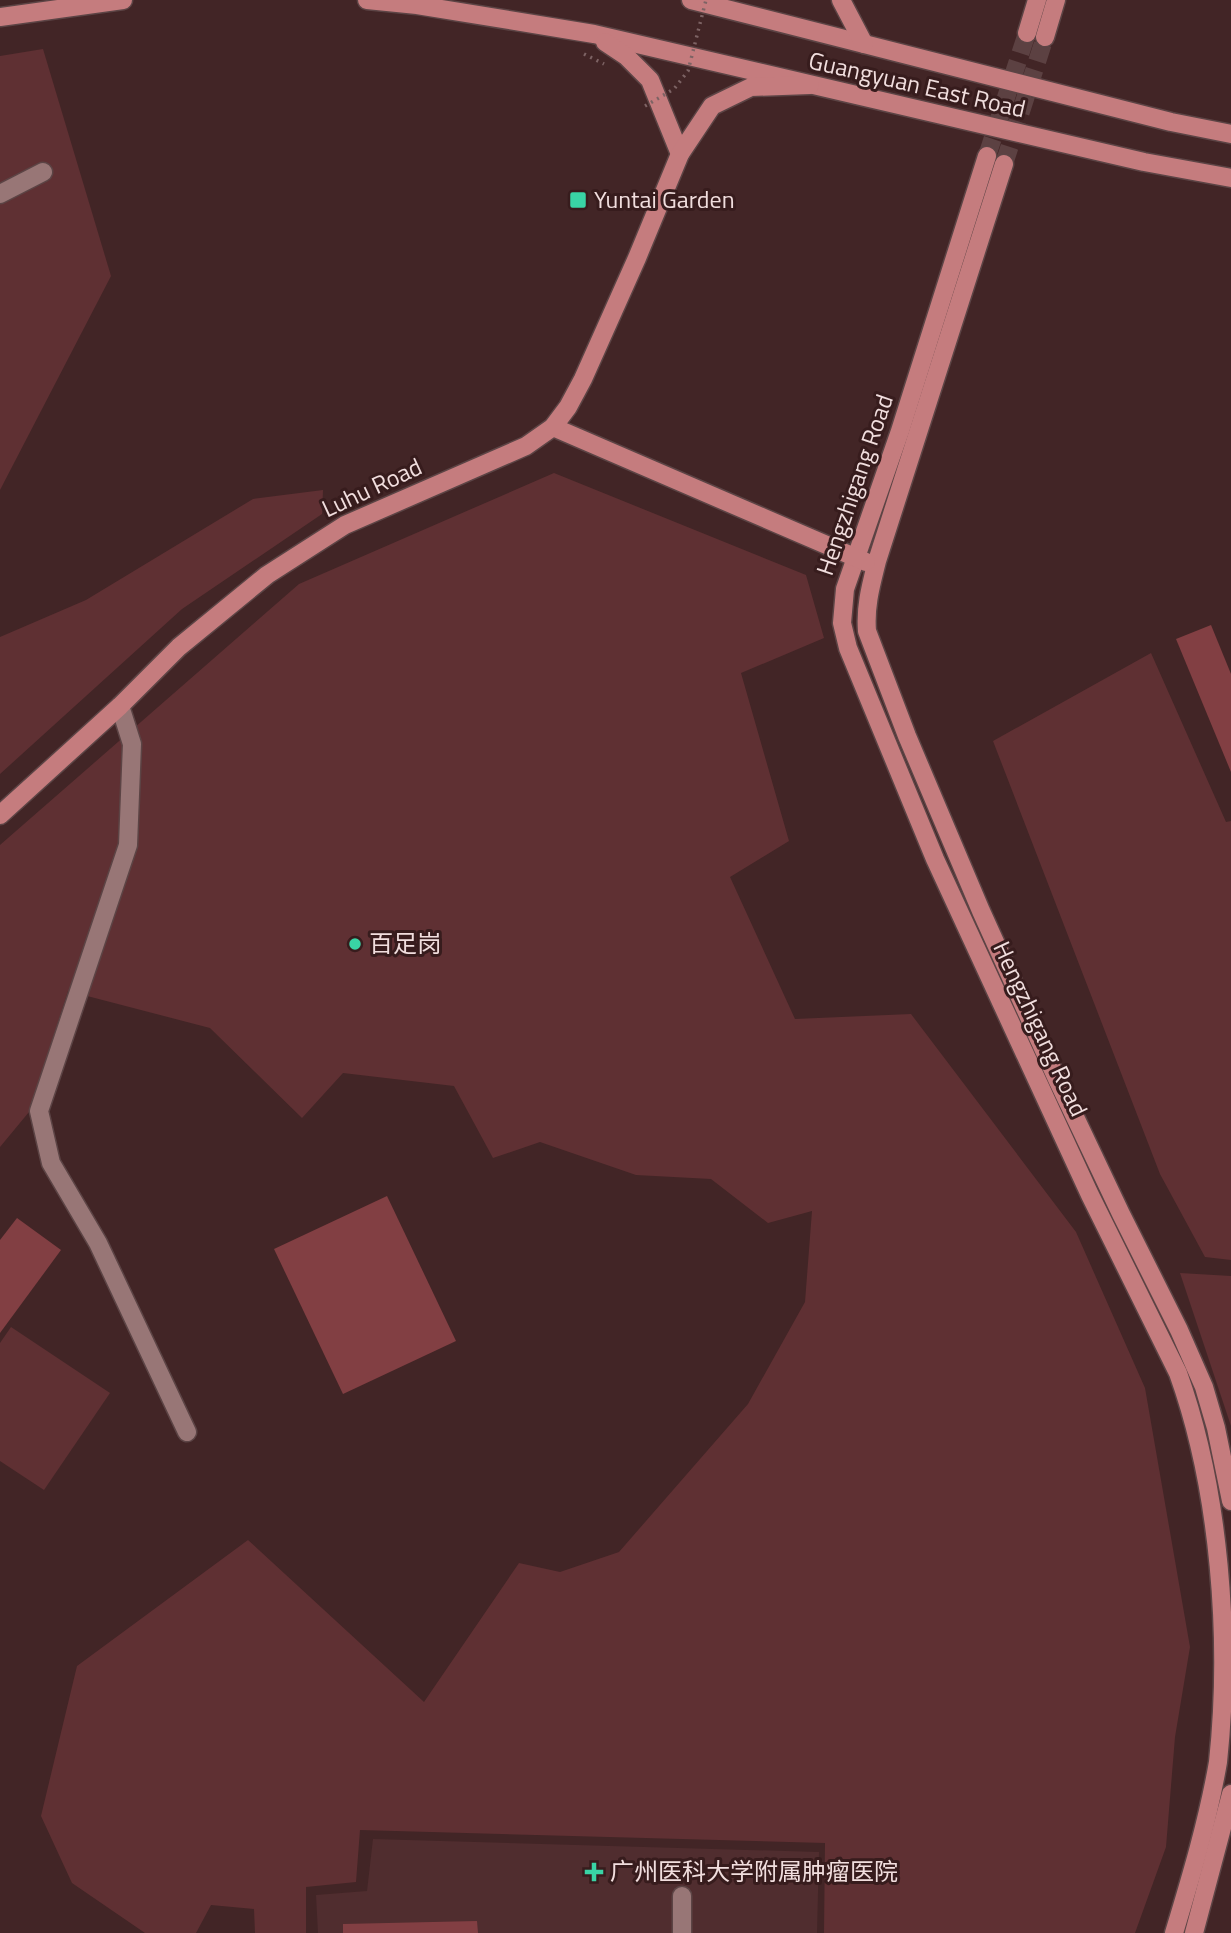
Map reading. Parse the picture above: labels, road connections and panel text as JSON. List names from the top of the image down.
{
  "streets": {
    "main road": ["Guangyuan East Road", "Hengzhigang Road", "Luhu Road"]
  },
  "crossings": [
    ["Guangyuan East Road", "Luhu Road"]
  ],
  "places": {
    "transit": ["Yuntai Garden"],
    "other": ["百足岗"],
    "health": ["广州医科大学附属肿瘤医院"]
  }
}
